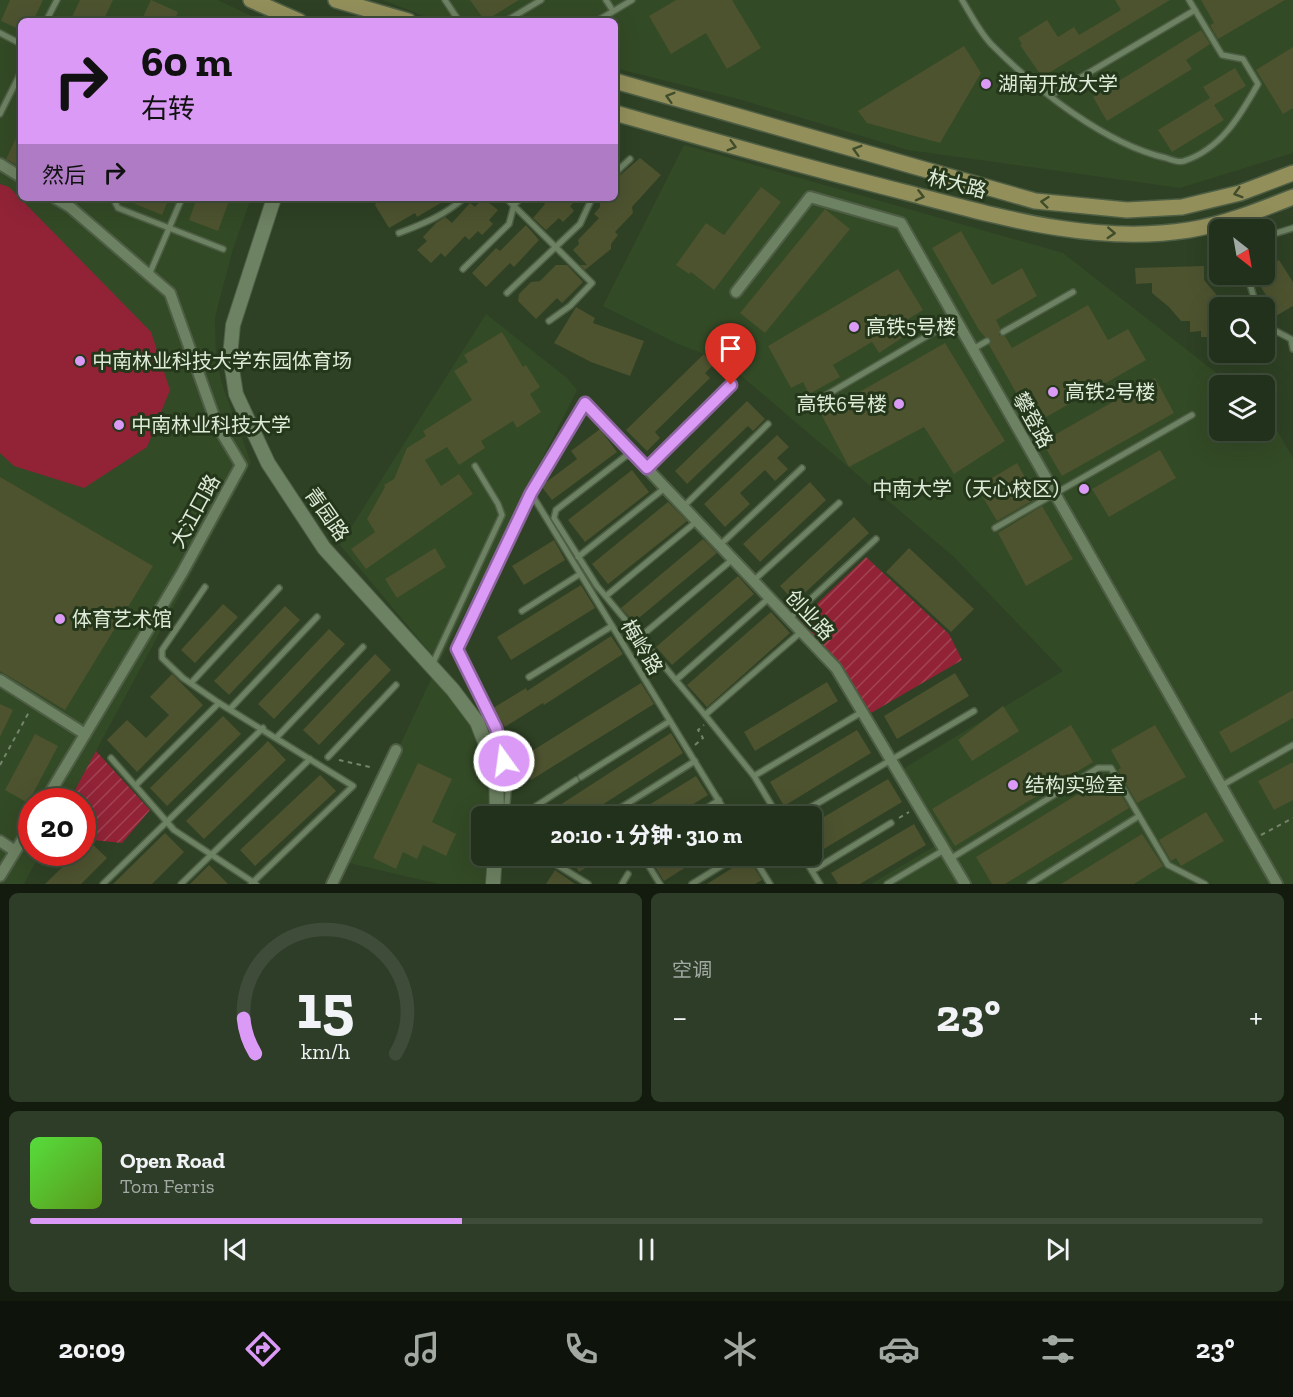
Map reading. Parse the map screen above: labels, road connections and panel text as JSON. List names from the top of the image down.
{
  "streets": {
    "main road": ["林大路"],
    "street": [
      "攀登路",
      "大江口路",
      "青园路",
      "创业路"
    ],
    "lane": ["梅岭路"]
  },
  "places": [
    "湖南开放大学",
    "高铁5号楼",
    "中南林业科技大学东园体育场",
    "高铁2号楼",
    "高铁6号楼",
    "中南林业科技大学",
    "中南大学（天心校区）",
    "体育艺术馆",
    "结构实验室"
  ],
  "north": "bottom right",
  "page": {
    "turn": ["60 m", "右转"],
    "then": "然后",
    "limit": "20",
    "trip": "20:10 · 1 分钟 · 310 m",
    "tile": "空调",
    "heat": ["−", "23°", "+"],
    "song": ["Open Road", "Tom Ferris"],
    "tabs": ["20:09", "23°"],
    "gauge": ["15", "km/h"]
  }
}
